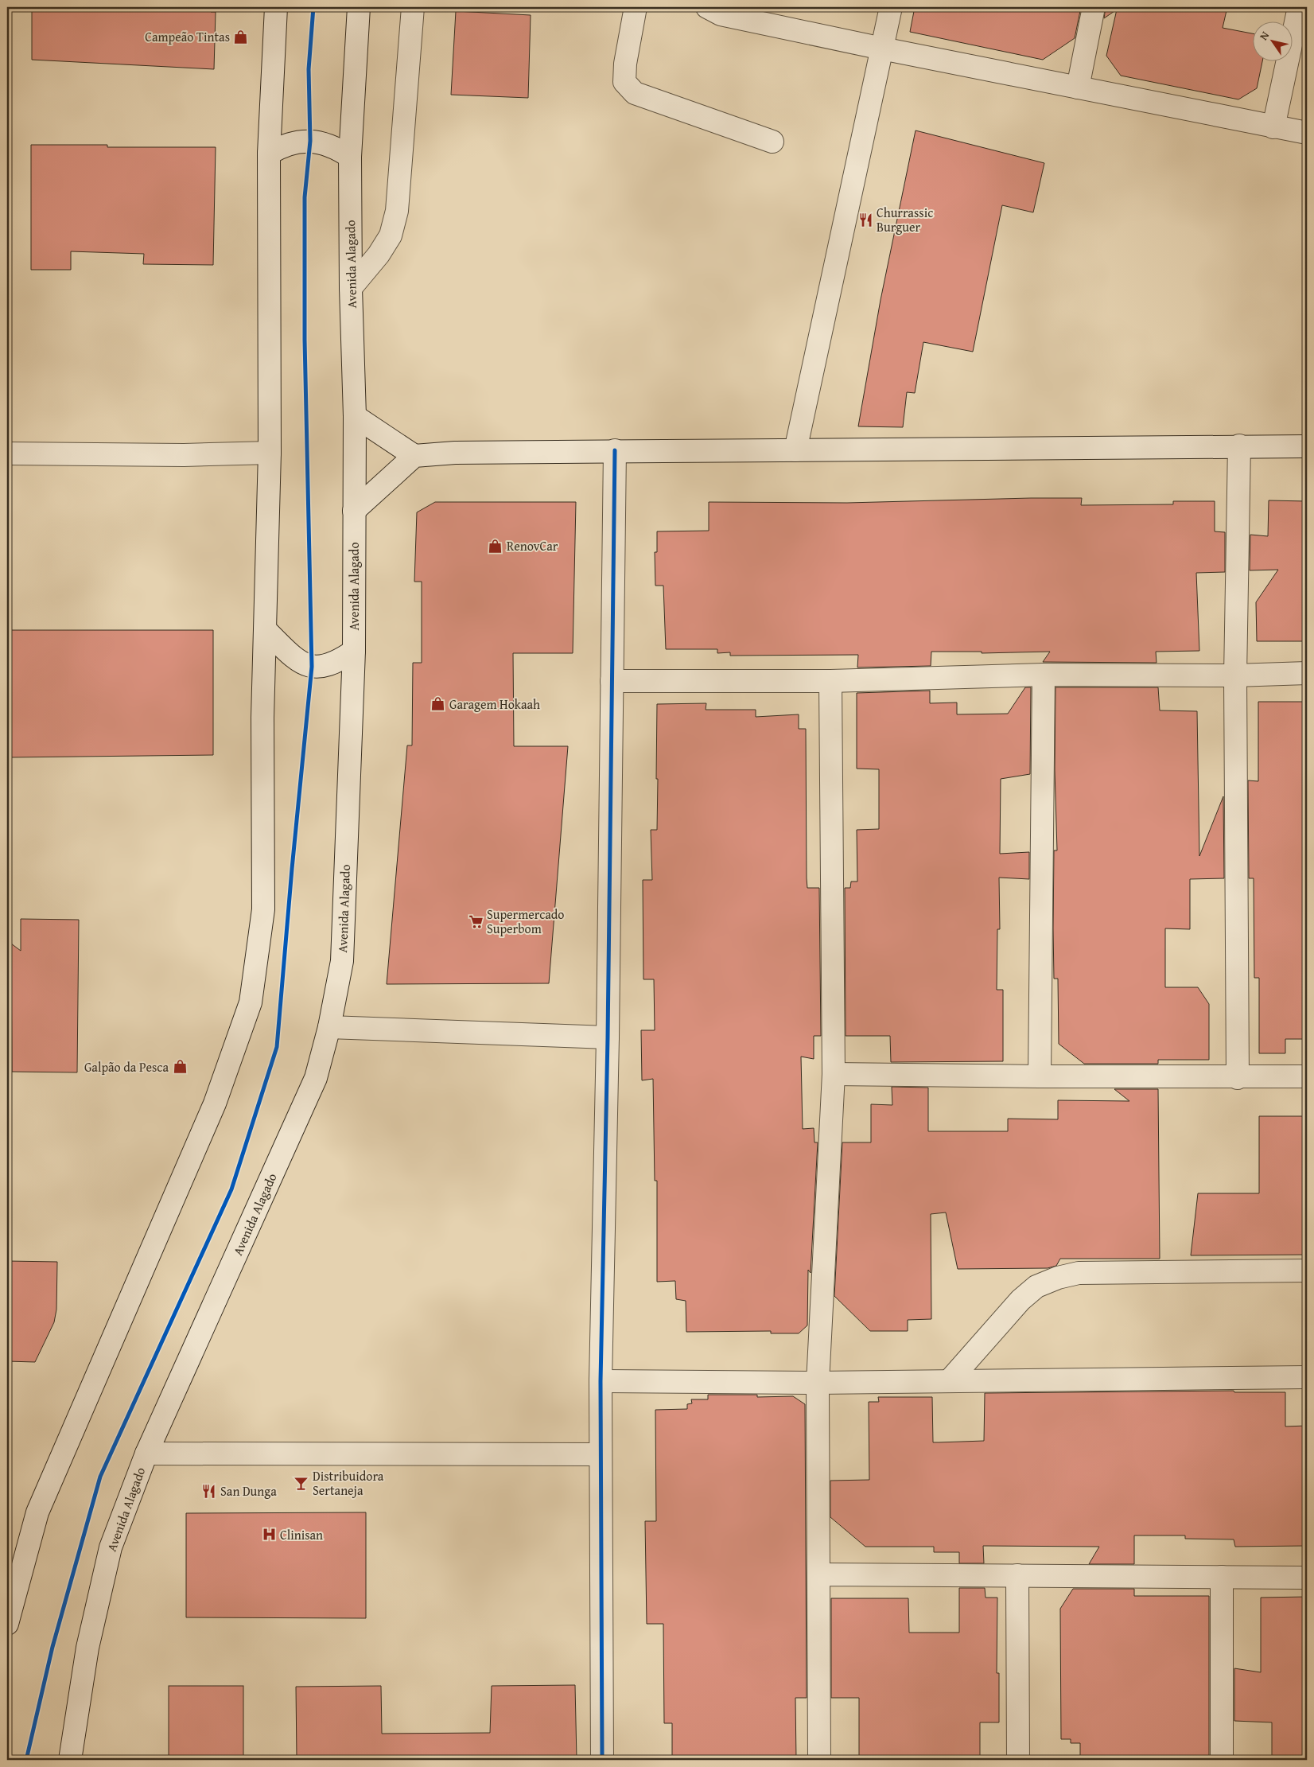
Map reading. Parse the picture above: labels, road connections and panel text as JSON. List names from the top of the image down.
{
  "streets": {
    "street": ["Avenida Alagado"]
  },
  "places": {
    "shop": [
      "Campeão Tintas",
      "RenovCar",
      "Garagem Hokaah",
      "Galpão da Pesca"
    ],
    "restaurant": ["Churrassic Burguer", "San Dunga"],
    "supermarket": ["Supermercado Superbom"],
    "bar": ["Distribuidora Sertaneja"],
    "hospital": ["Clinisan"]
  },
  "north": "top left"
}
